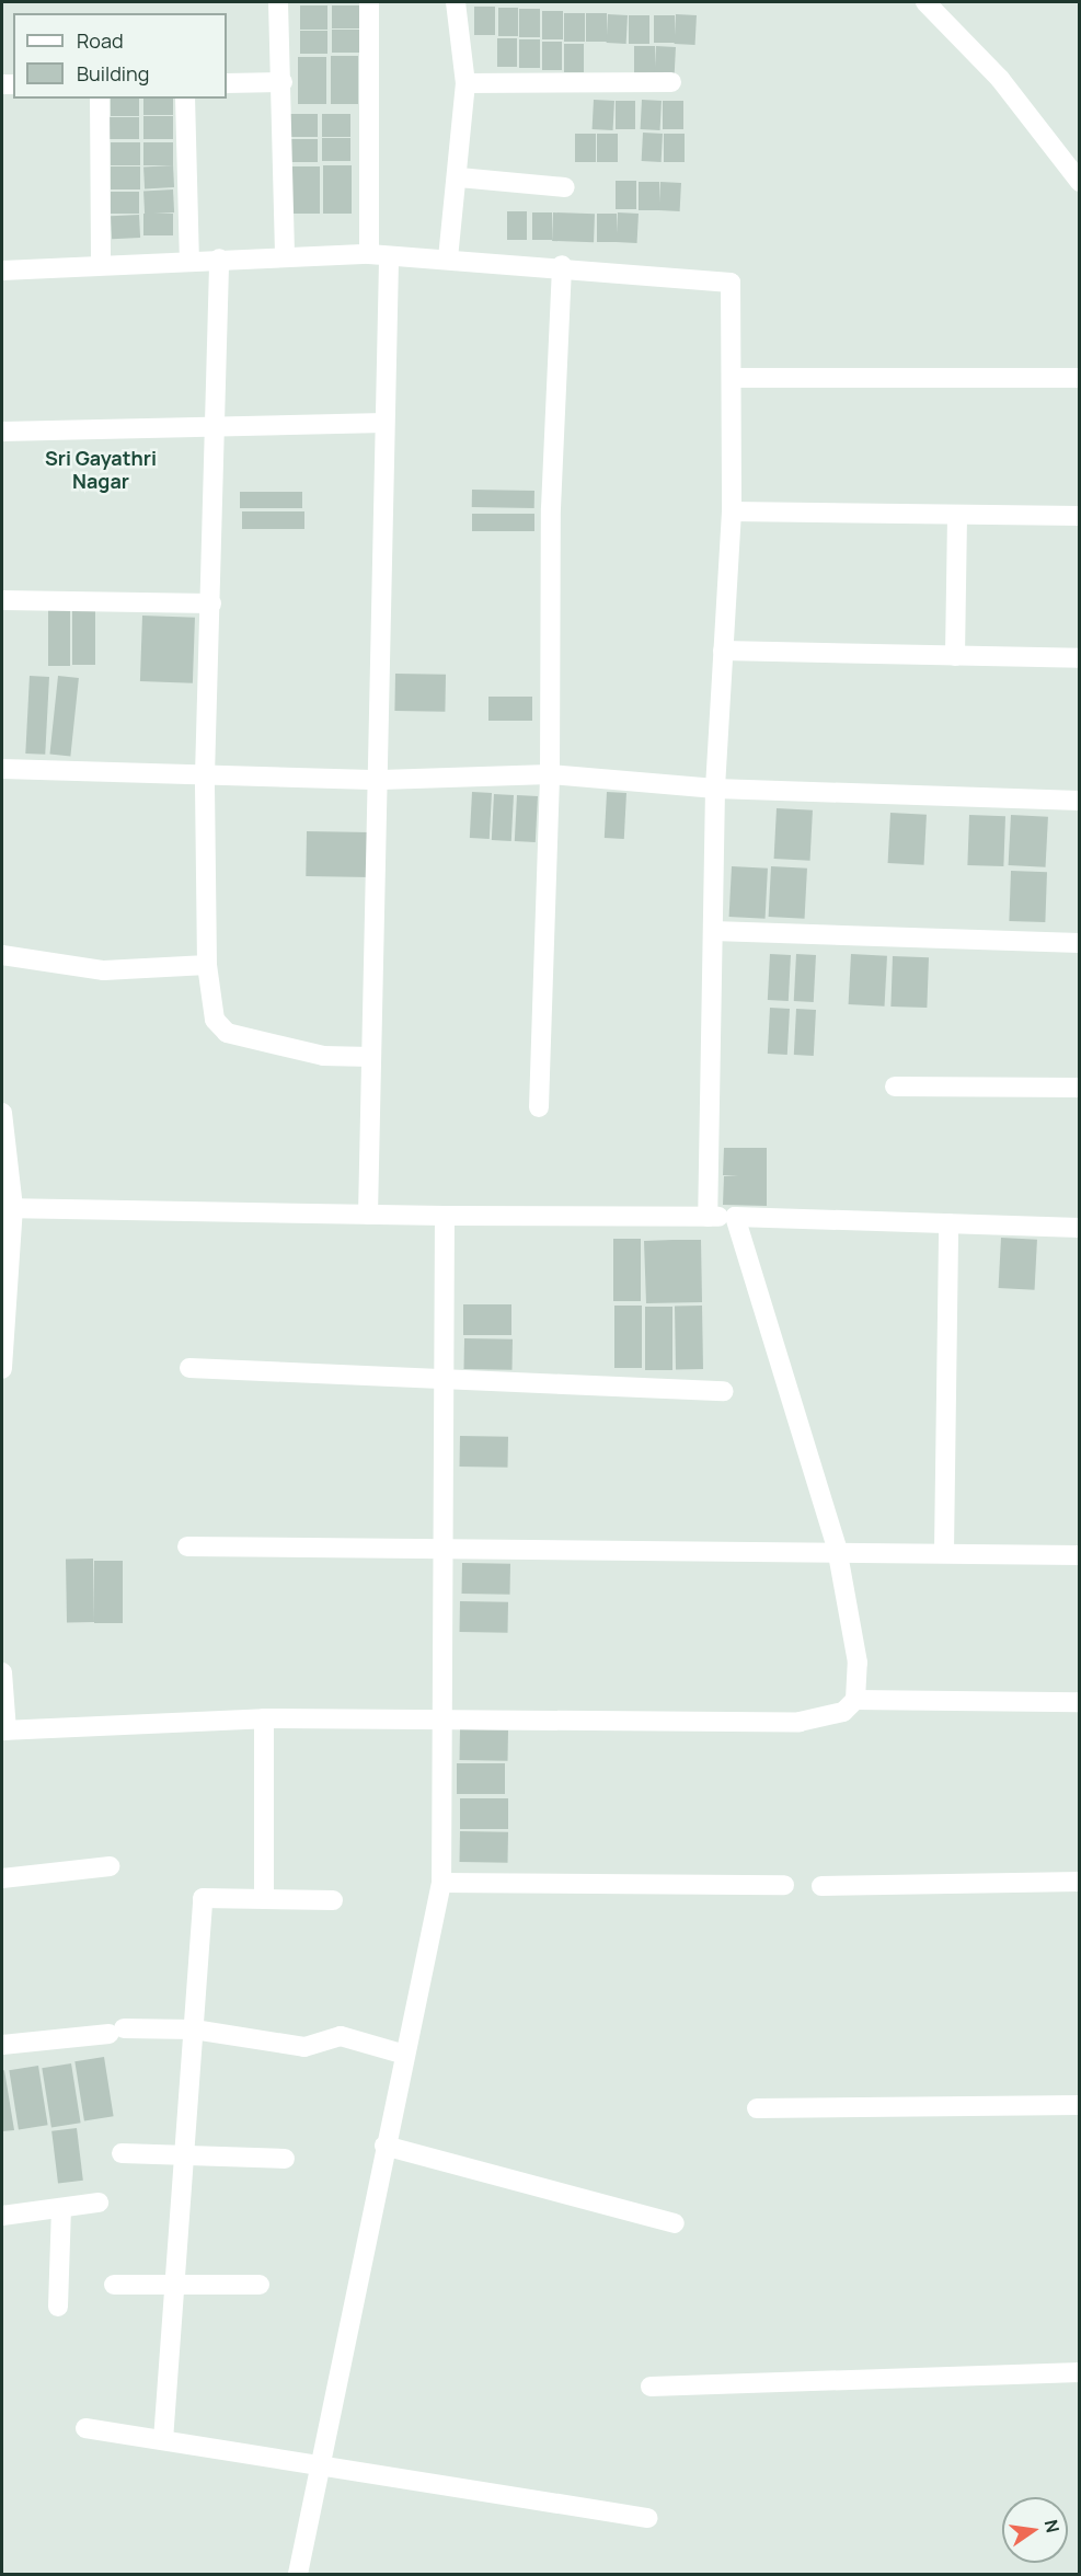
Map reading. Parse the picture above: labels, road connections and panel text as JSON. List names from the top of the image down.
{
  "districts": ["Sri Gayathri Nagar"],
  "legend": ["Road", "Building"],
  "north": "right"
}
